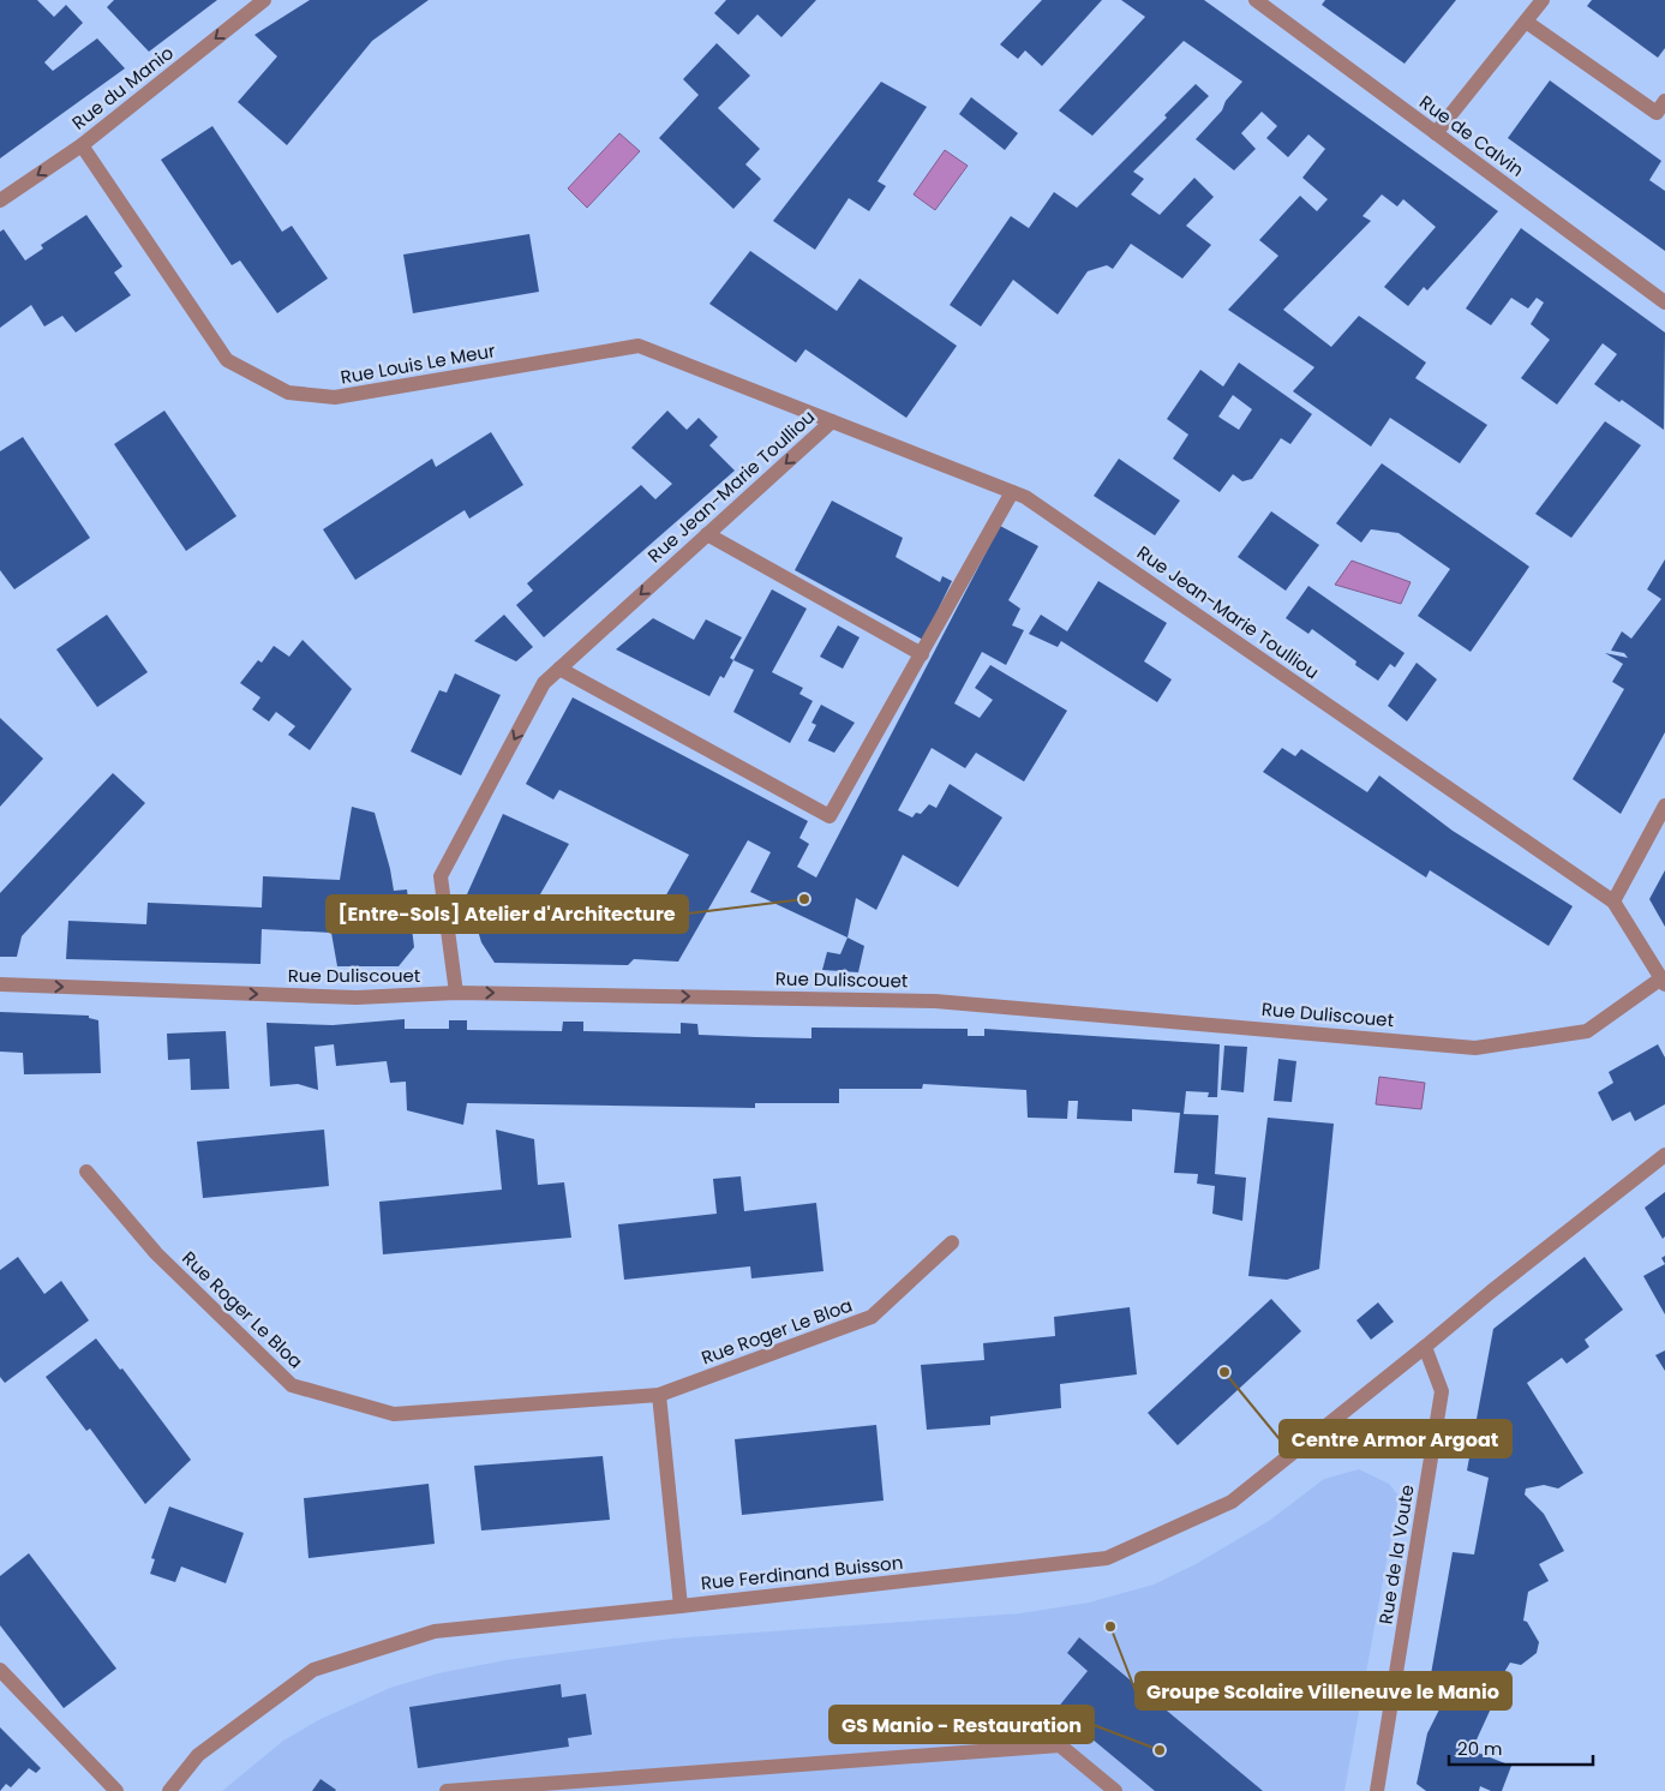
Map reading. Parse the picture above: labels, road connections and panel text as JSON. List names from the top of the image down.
{
  "streets": {
    "street": [
      "Rue du Manio",
      "Rue de Calvin",
      "Rue Louis Le Meur",
      "Rue Jean-Marie Toulliou",
      "Rue Duliscouet",
      "Rue Roger Le Bloa",
      "Rue de la Voute",
      "Rue Ferdinand Buisson"
    ]
  },
  "crossings": [
    ["Rue du Manio", "Rue Louis Le Meur"],
    ["Rue Louis Le Meur", "Rue Jean-Marie Toulliou"],
    ["Rue Jean-Marie Toulliou", "Rue Duliscouet"],
    ["Rue de la Voute", "Rue Ferdinand Buisson"]
  ],
  "one_way": ["Rue du Manio", "Rue Jean-Marie Toulliou", "Rue Duliscouet"],
  "places": [
    "[Entre-Sols] Atelier d'Architecture",
    "Centre Armor Argoat",
    "Groupe Scolaire Villeneuve le Manio",
    "GS Manio - Restauration"
  ],
  "scale_bar": "20 m"
}
